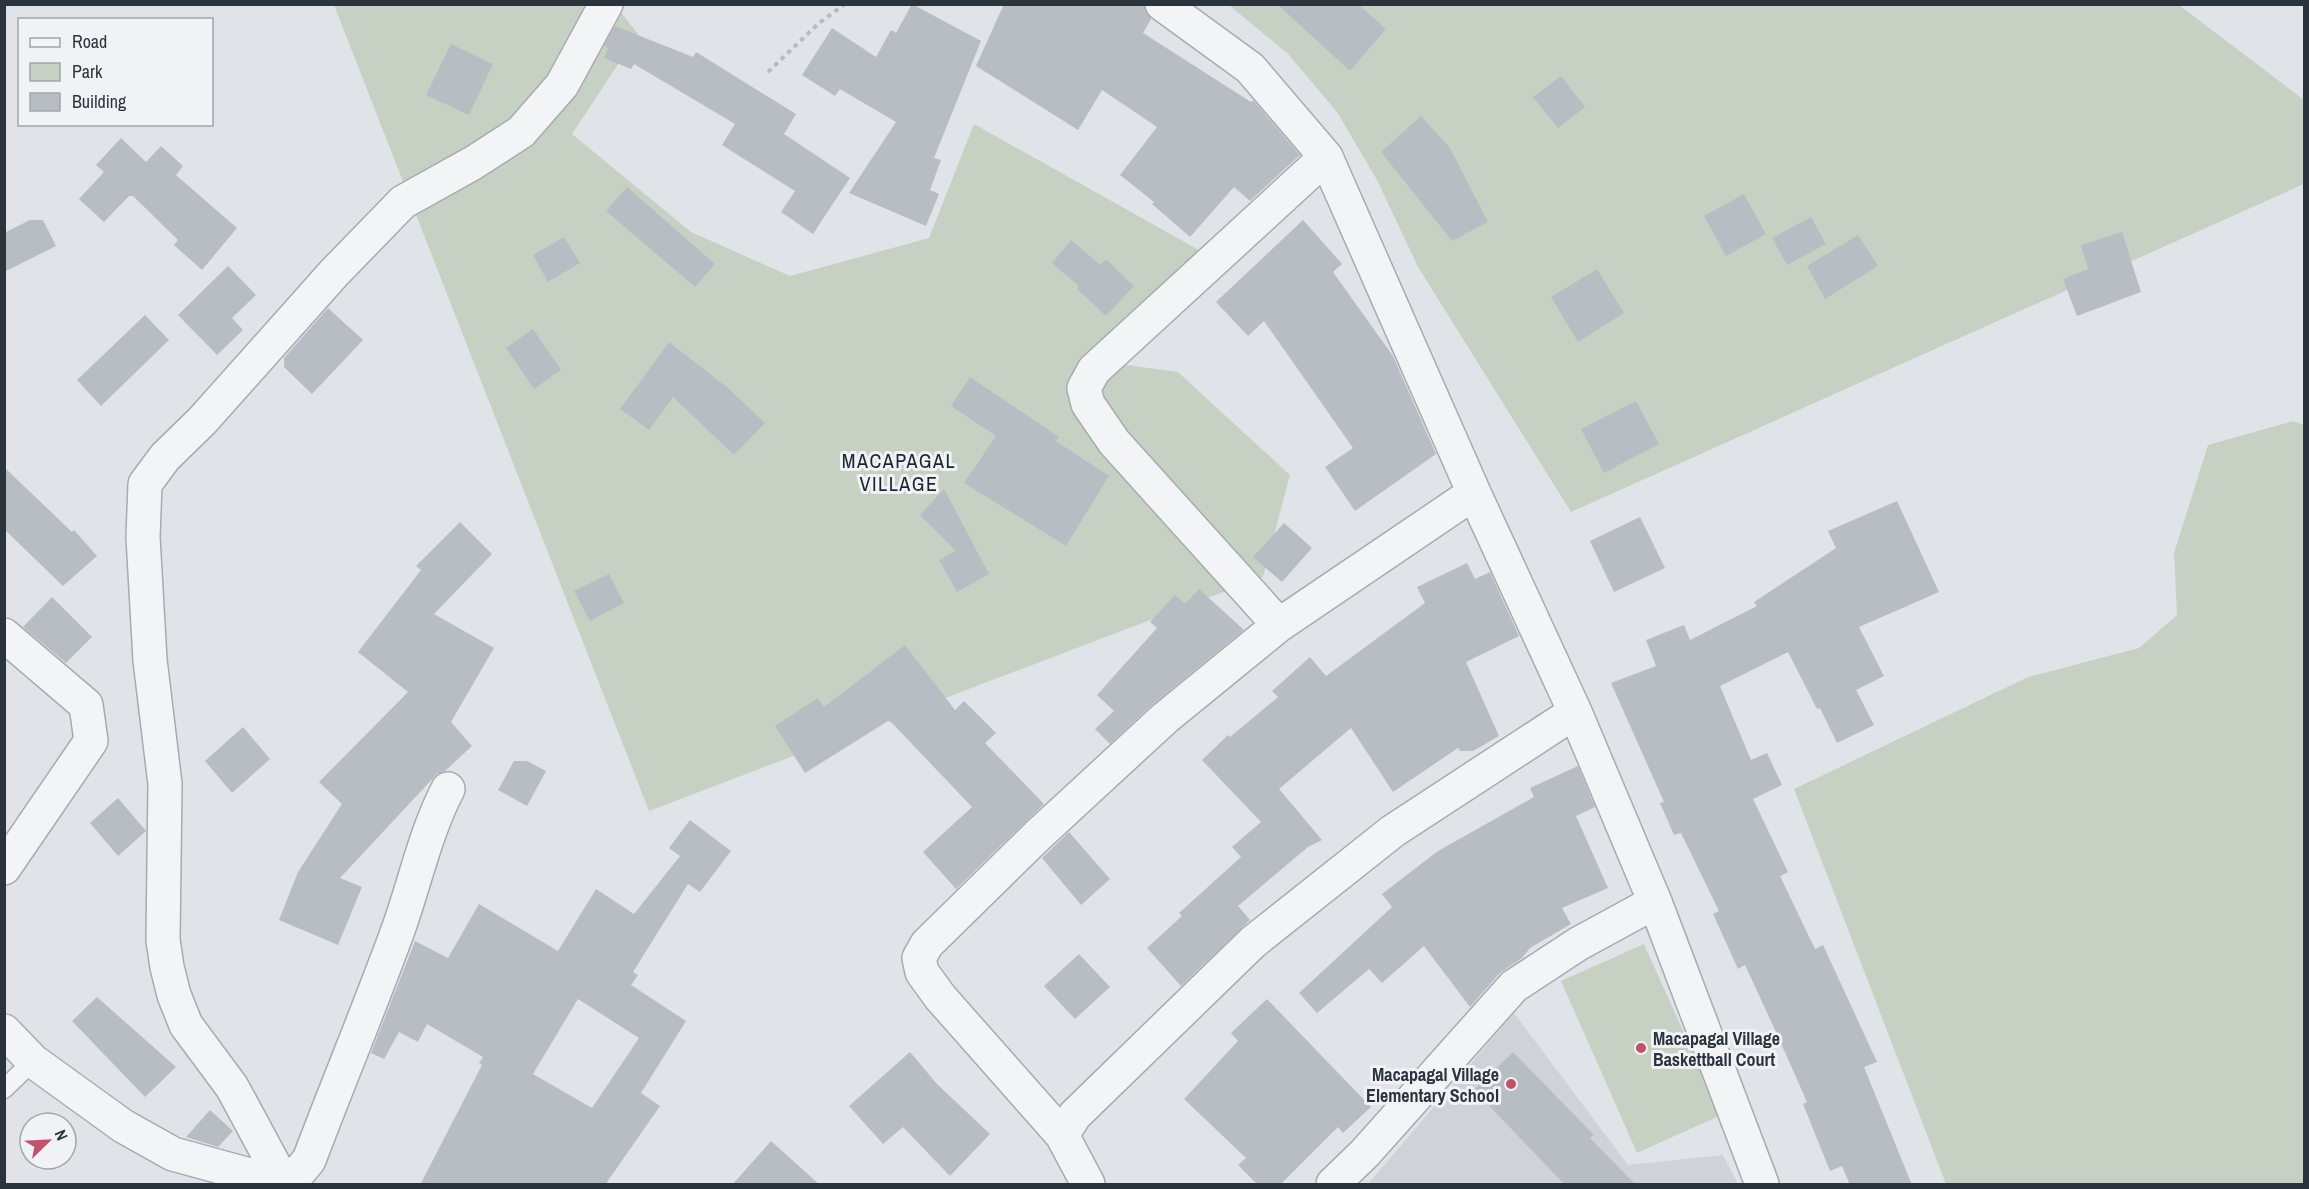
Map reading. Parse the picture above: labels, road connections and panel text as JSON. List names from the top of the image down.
{
  "districts": ["MACAPAGAL VILLAGE"],
  "places": ["Macapagal Village Baskettball Court", "Macapagal Village Elementary School"],
  "legend": ["Road", "Park", "Building"],
  "north": "top right"
}
